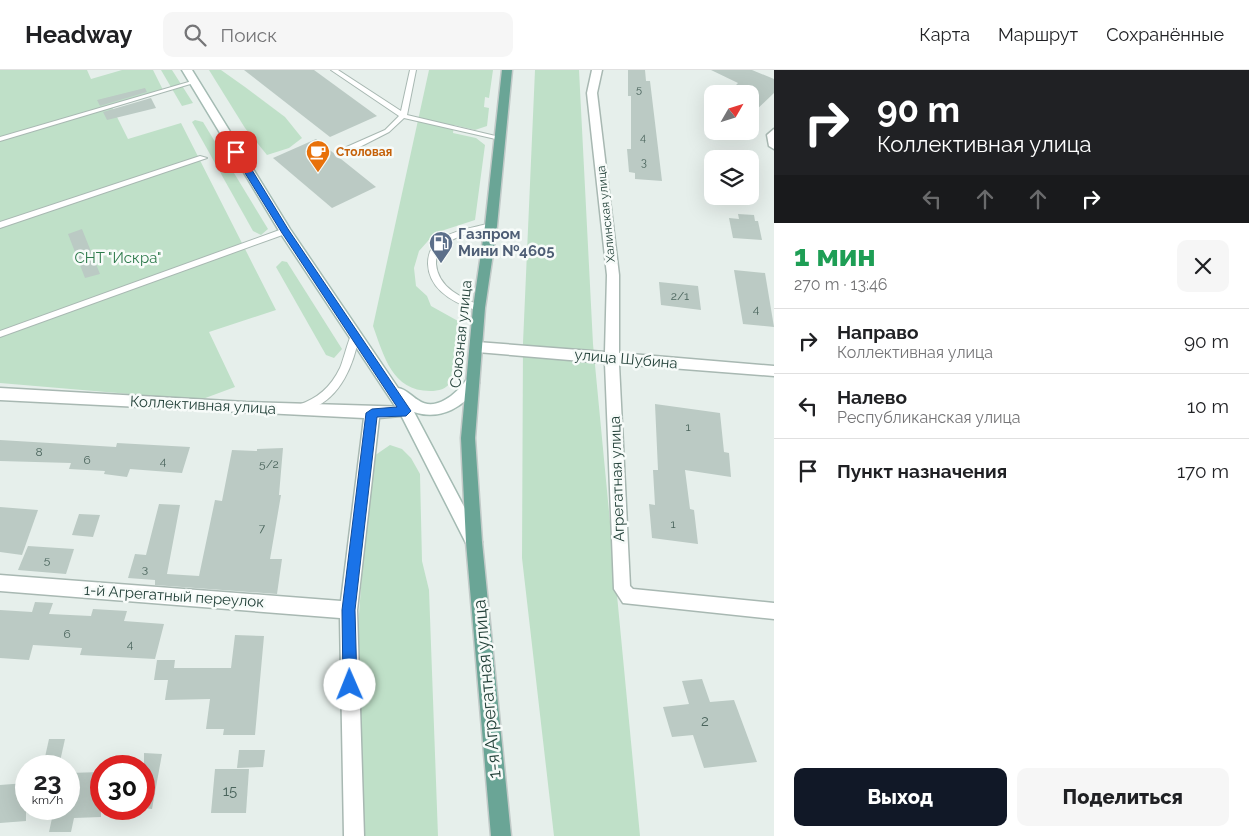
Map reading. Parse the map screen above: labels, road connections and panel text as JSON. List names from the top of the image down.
{
  "streets": {
    "main road": ["Союзная улица", "1-я Агрегатная улица"],
    "street": [
      "Халинская улица",
      "улица Шубина",
      "Коллективная улица",
      "Агрегатная улица",
      "1-й Агрегатный переулок"
    ]
  },
  "crossings": [
    ["Халинская улица", "улица Шубина"],
    ["Халинская улица", "Агрегатная улица"],
    ["Союзная улица", "улица Шубина"],
    ["Союзная улица", "1-я Агрегатная улица"],
    ["улица Шубина", "Агрегатная улица"]
  ],
  "parks": ["СНТ \"Искра\""],
  "places": {
    "cafe": ["Столовая"],
    "fuel station": ["Газпром Мини №4605"]
  },
  "house_numbers": [
    "5",
    "4",
    "3",
    "2/1",
    "4",
    "1",
    "8",
    "6",
    "4",
    "5/2",
    "1",
    "7",
    "5",
    "3",
    "6",
    "4",
    "2",
    "15"
  ],
  "north": "top right",
  "page": {
    "header": "Headway",
    "search": "Поиск",
    "nav": ["Карта", "Маршрут", "Сохранённые"],
    "turn": ["90 m", "Коллективная улица"],
    "heading": ["1 мин", "270 m · 13:46"],
    "list": [
      {
        "name": "Направо",
        "note": "Коллективная улица",
        "value": "90 m"
      },
      {
        "name": "Налево",
        "note": "Республиканская улица",
        "value": "10 m"
      },
      {
        "name": "Пункт назначения",
        "value": "170 m"
      }
    ],
    "speed": "23 km/h",
    "limit": "30",
    "buttons": ["Выход", "Поделиться"]
  }
}
